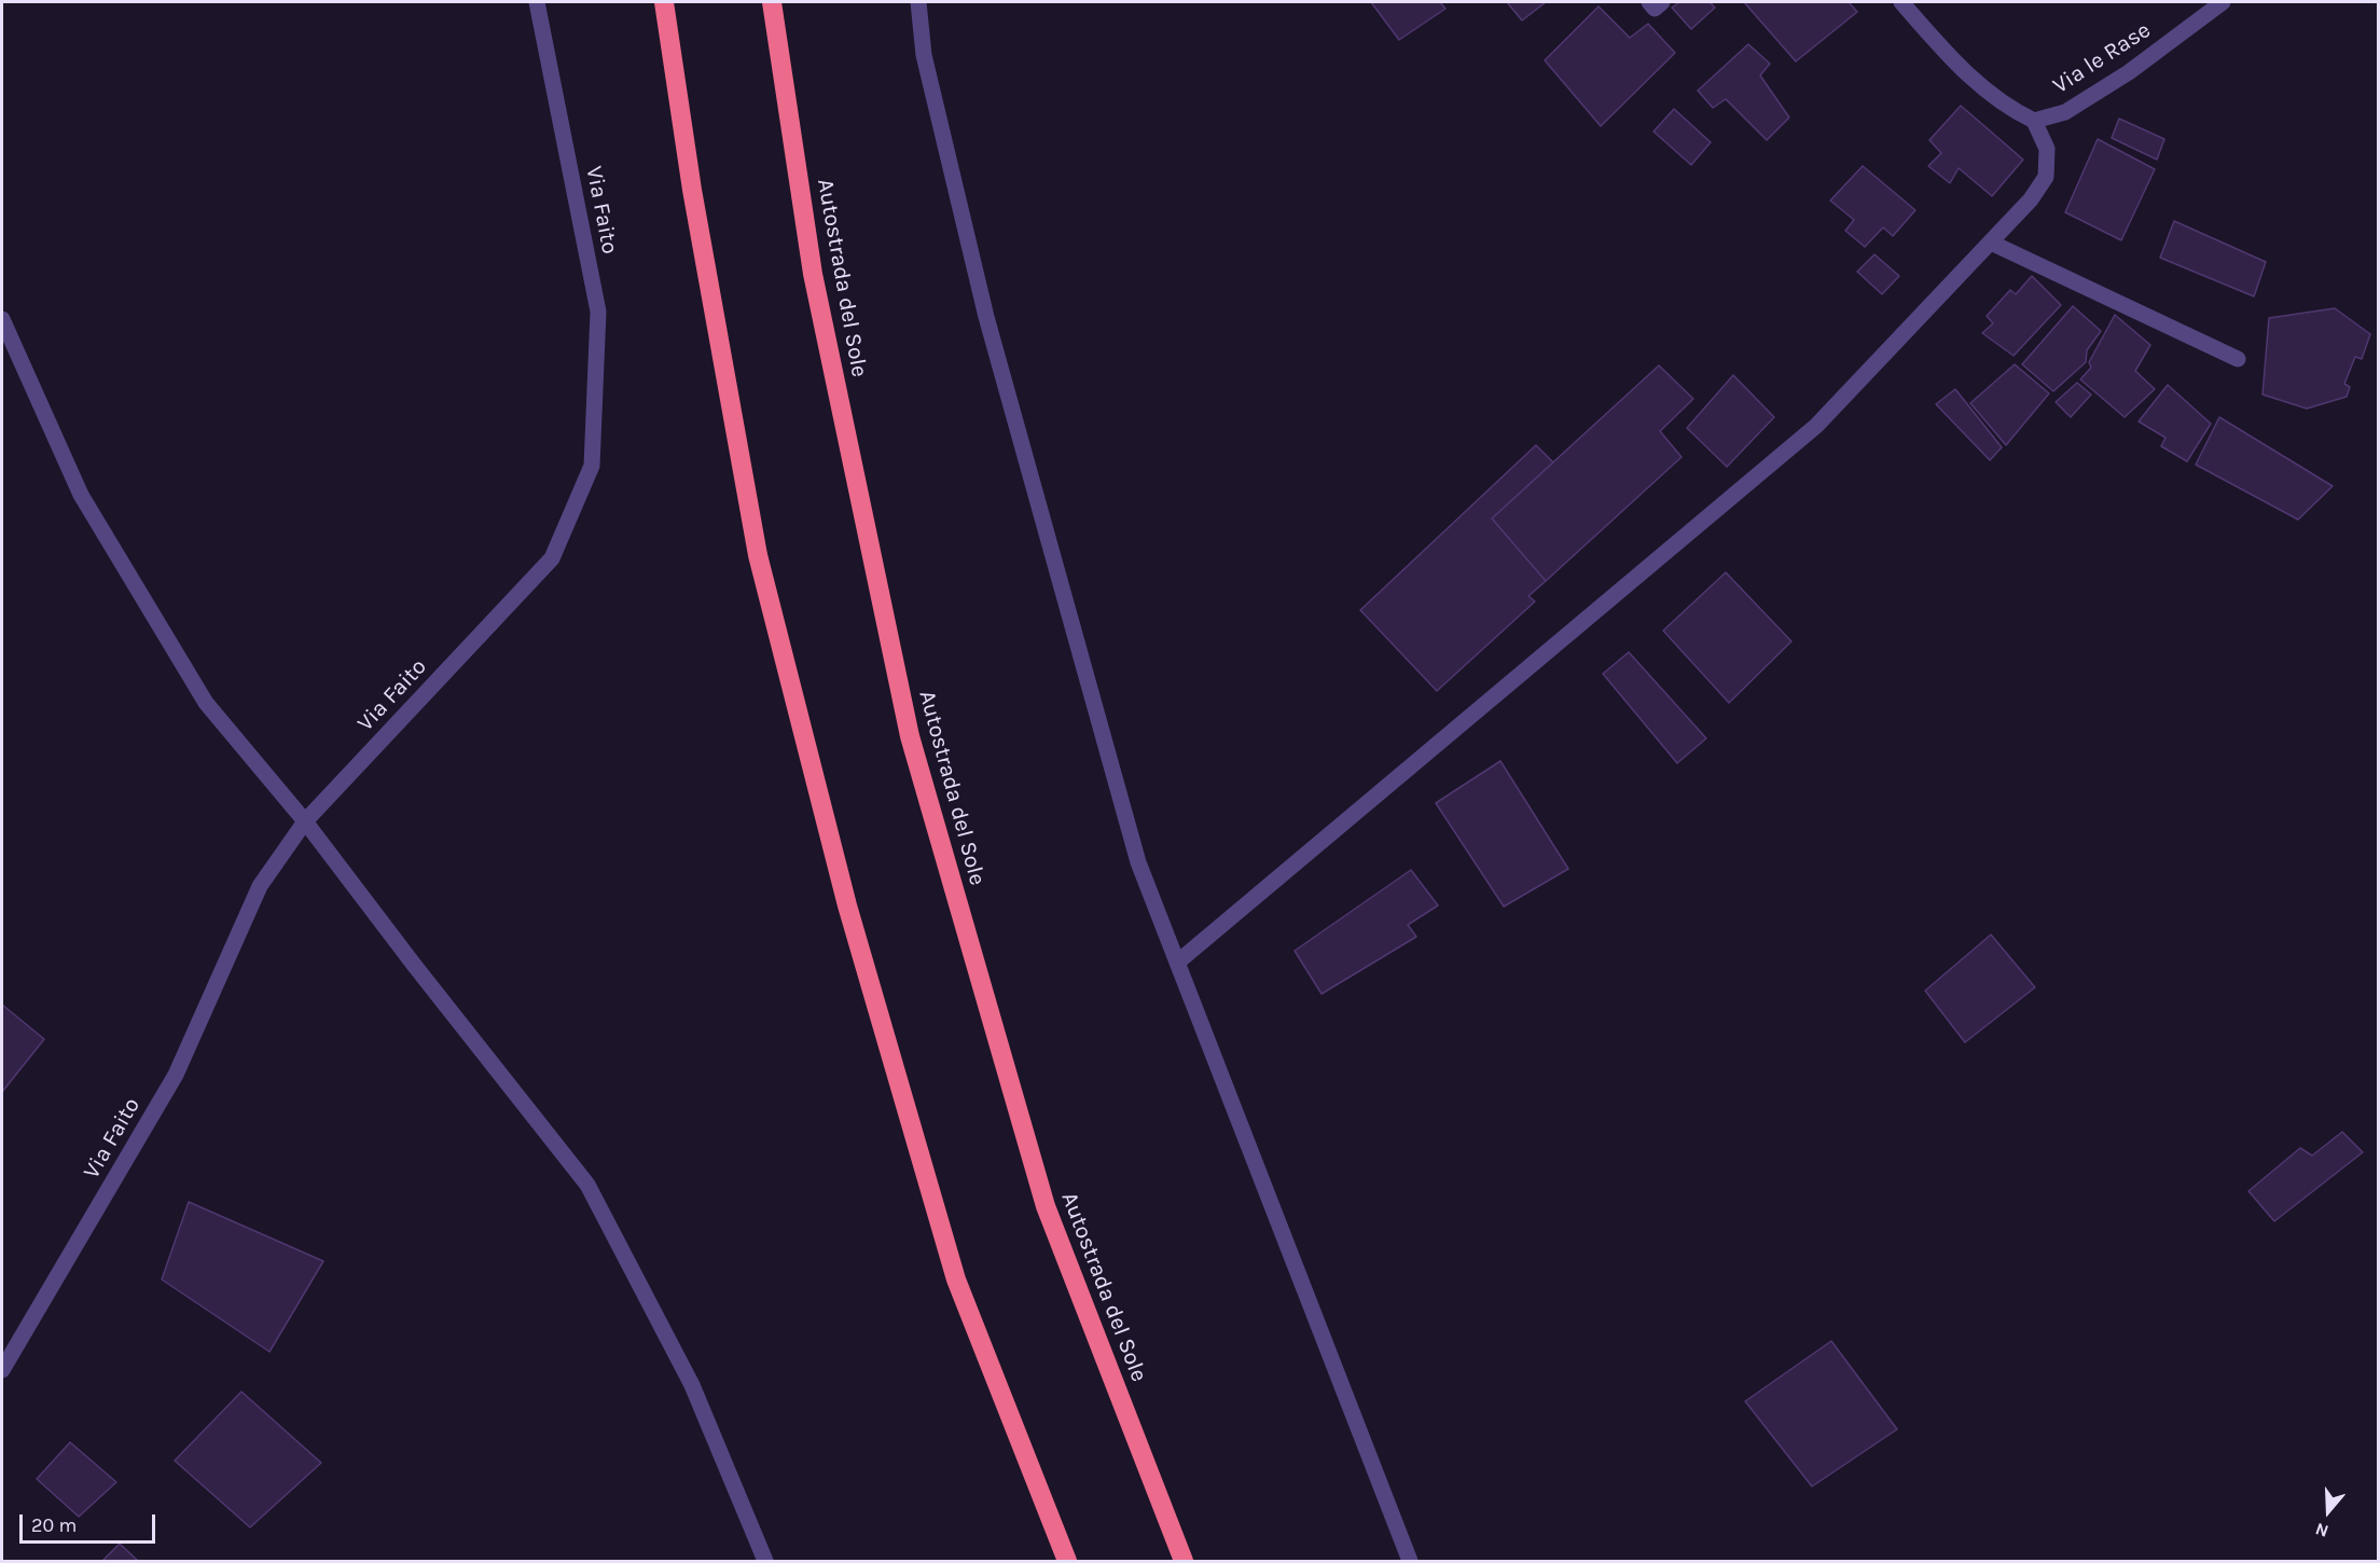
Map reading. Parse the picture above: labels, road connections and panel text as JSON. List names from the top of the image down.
{
  "streets": {
    "highway": ["Autostrada del Sole"],
    "street": ["Via le Rase", "Via Faito"]
  },
  "scale_bar": "20 m",
  "north": "bottom"
}
